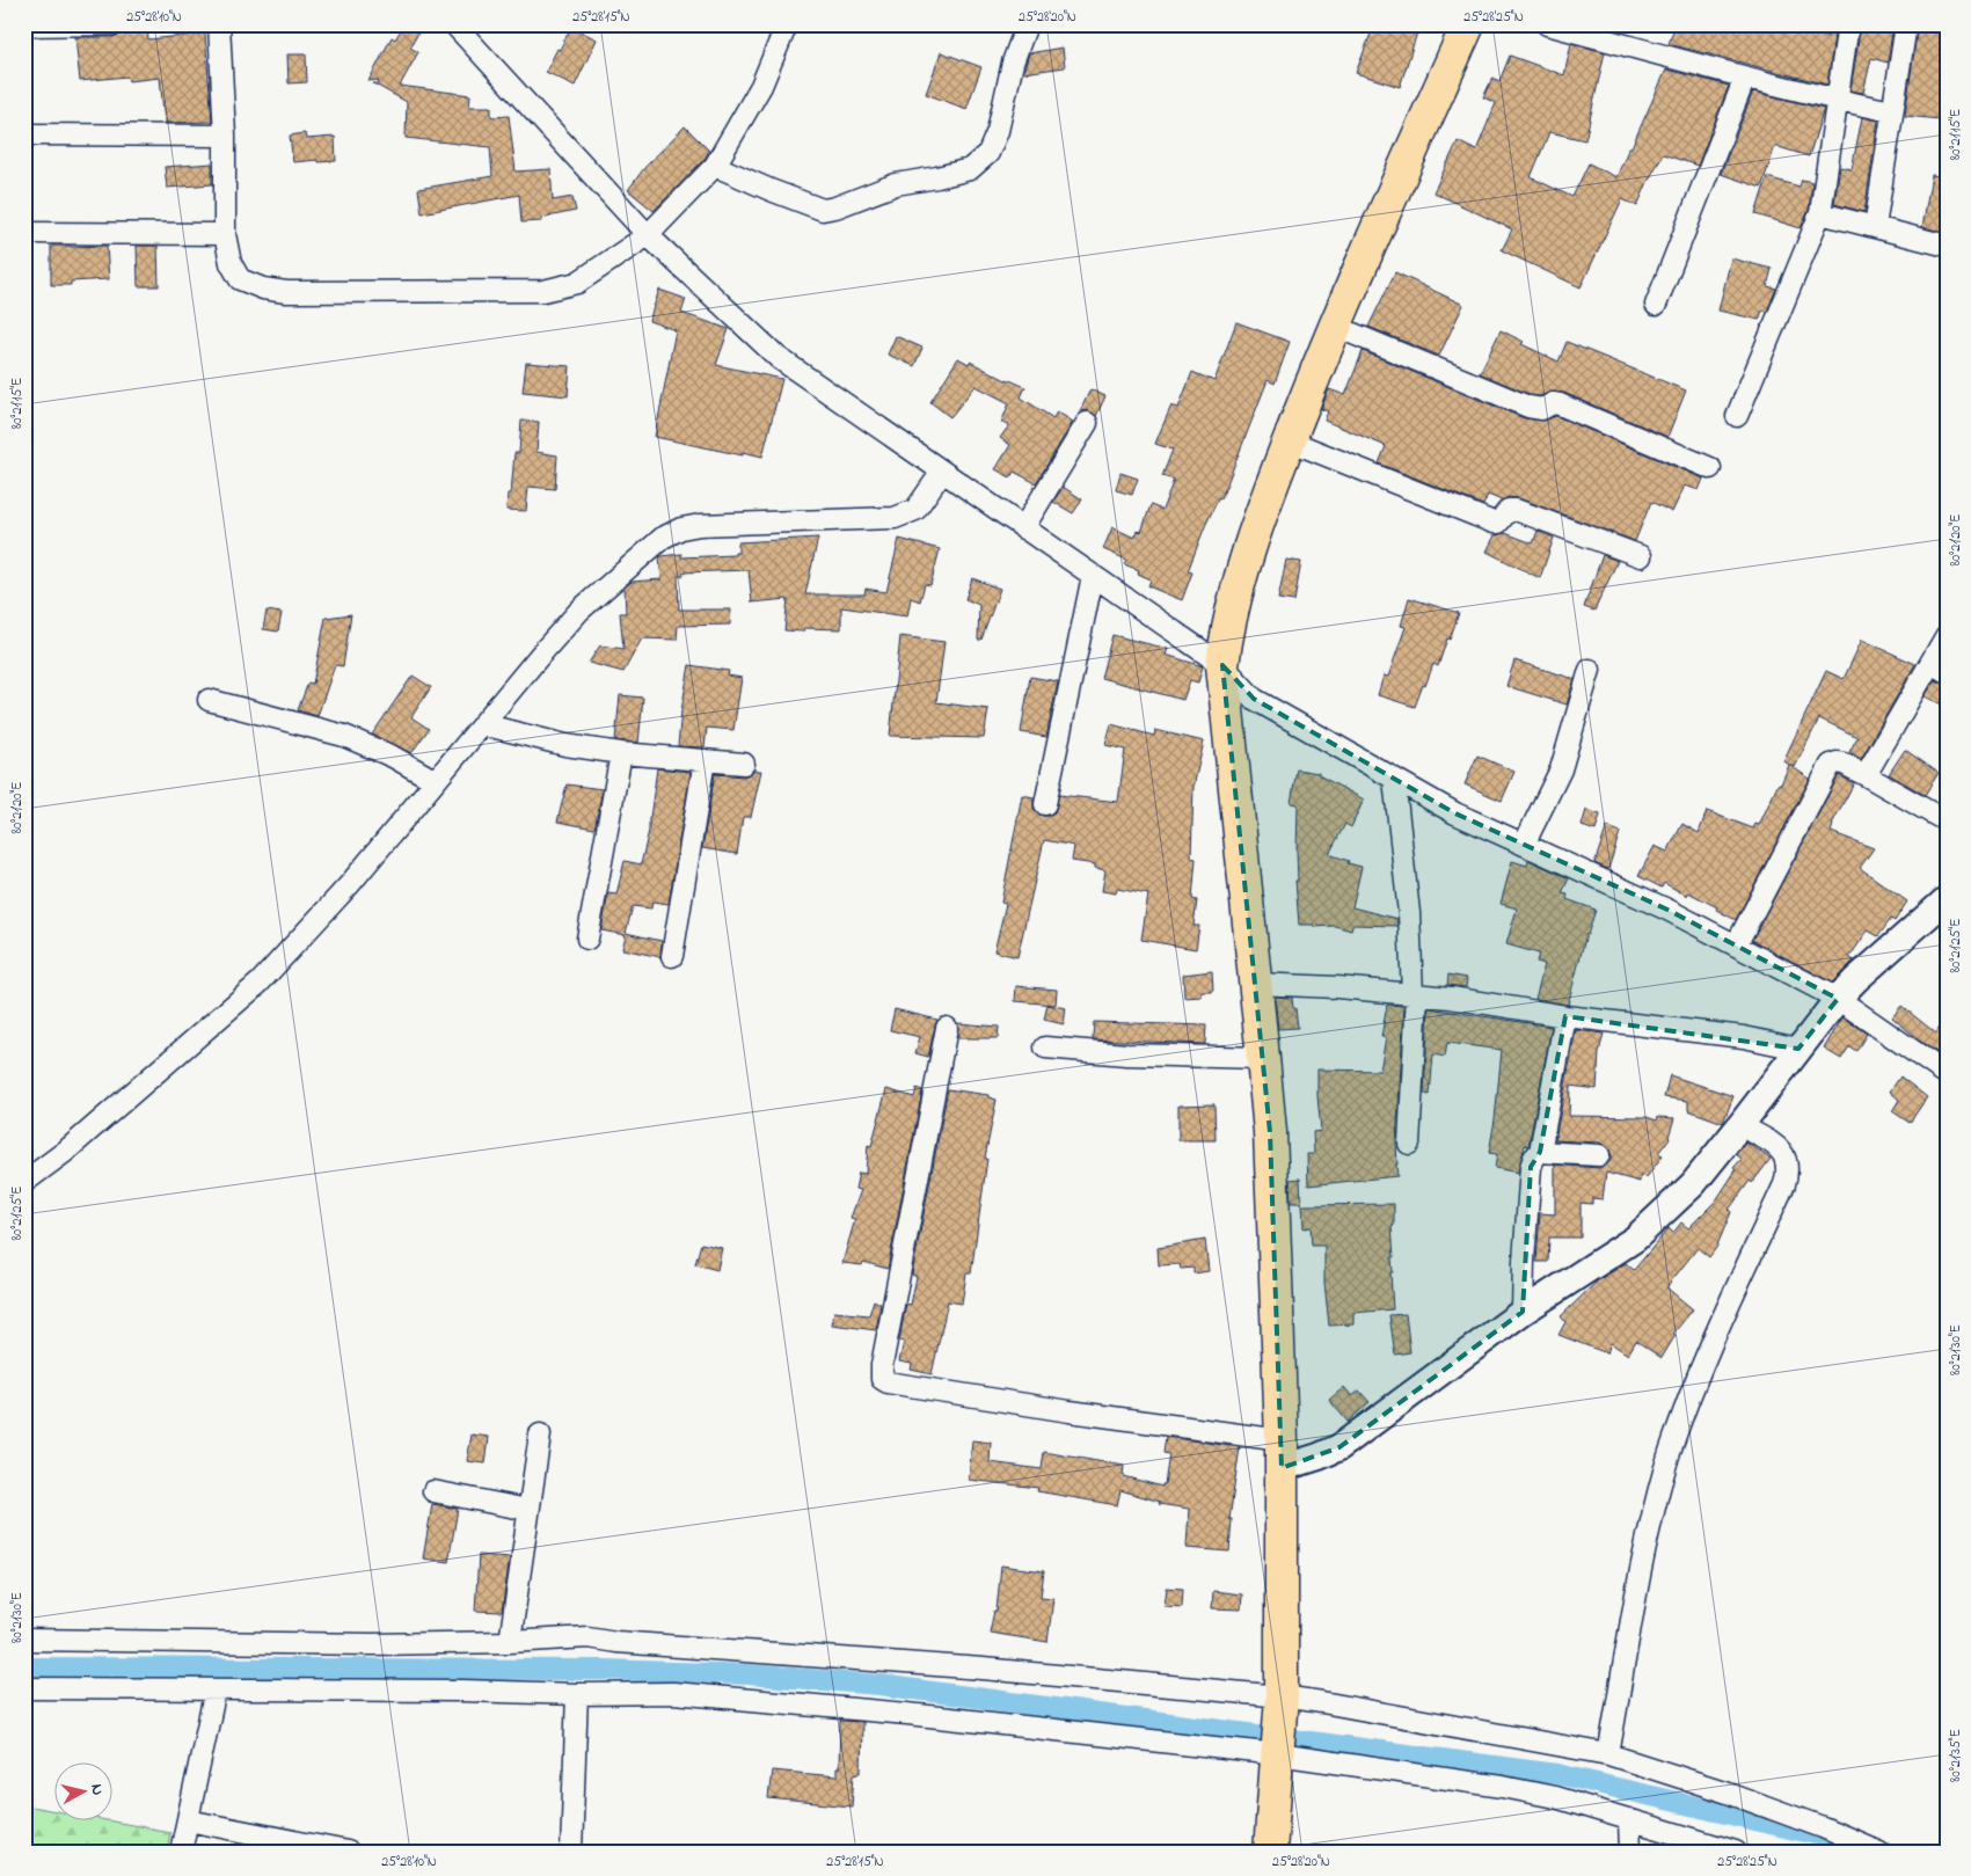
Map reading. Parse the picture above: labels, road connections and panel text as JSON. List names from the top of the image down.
{
  "north": "right",
  "coordinates": [
    "25°28'10\"N",
    "25°28'15\"N",
    "25°28'20\"N",
    "25°28'25\"N",
    "80°21'15\"E",
    "80°21'20\"E",
    "80°21'25\"E",
    "80°21'30\"E",
    "80°21'35\"E"
  ]
}
